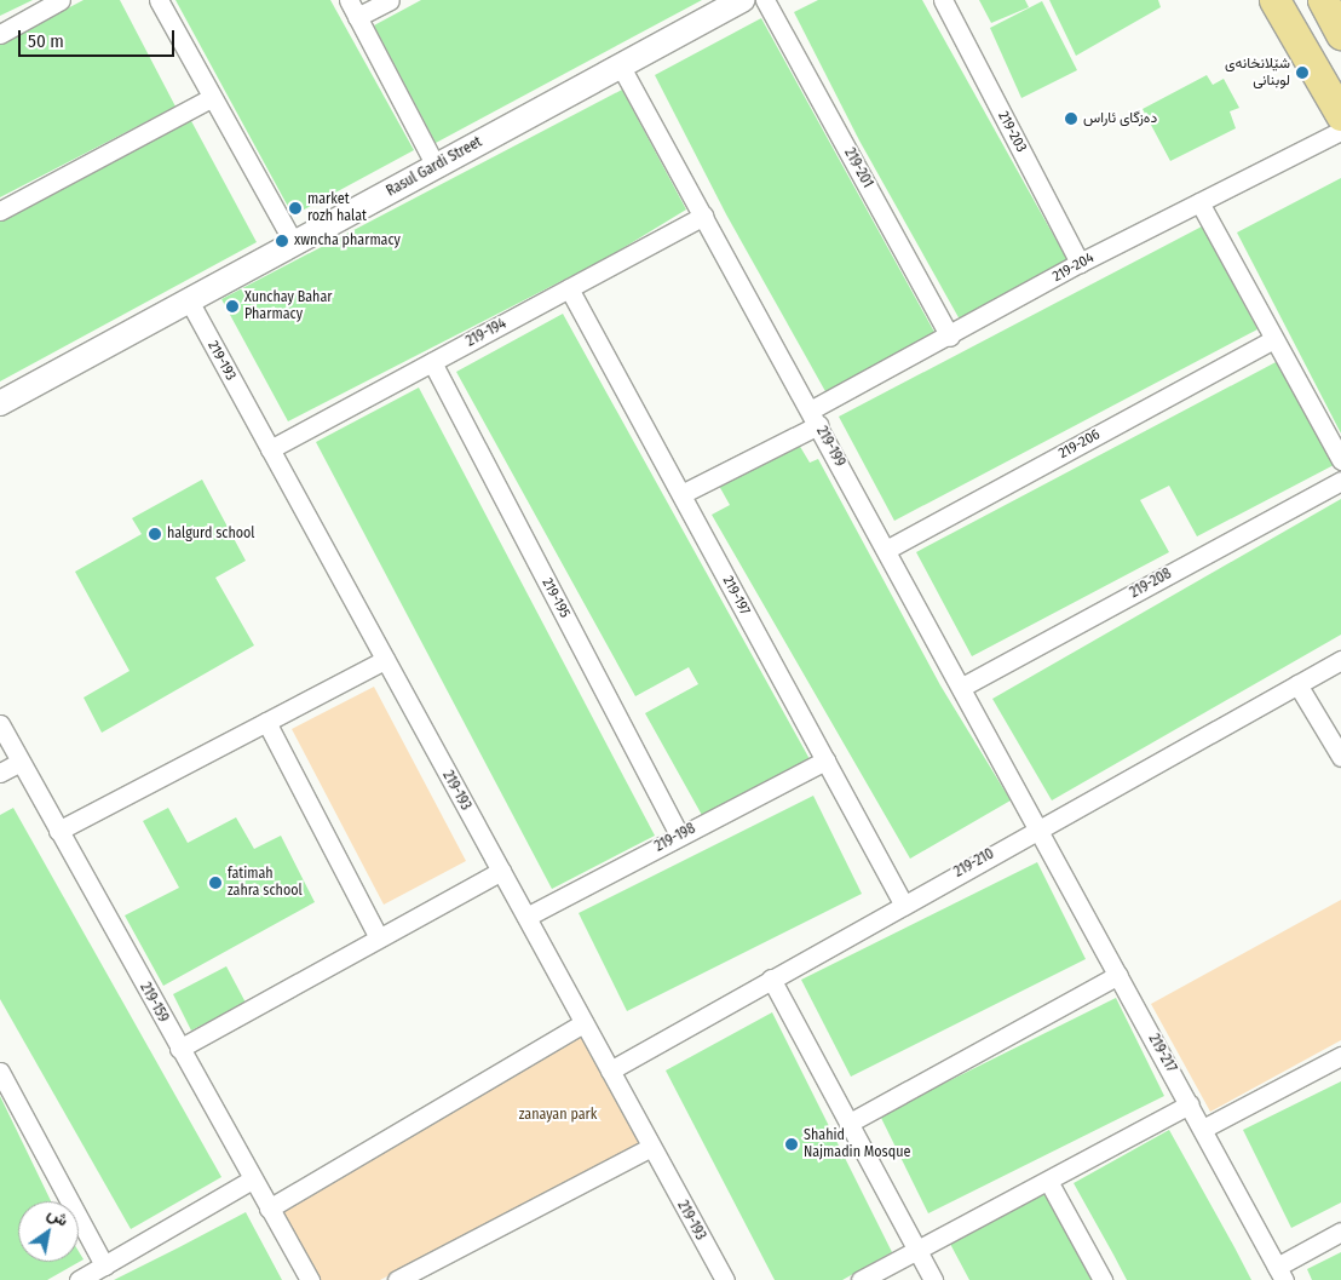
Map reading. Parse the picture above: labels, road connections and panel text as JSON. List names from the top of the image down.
{
  "streets": {
    "street": [
      "219-203",
      "Rasul Gardi Street",
      "219-201",
      "219-204",
      "219-194",
      "219-193",
      "219-206",
      "219-199",
      "219-208",
      "219-197",
      "219-195",
      "219-198",
      "219-210",
      "219-159",
      "219-217"
    ]
  },
  "crossings": [
    ["219-203", "219-204"],
    ["Rasul Gardi Street", "219-193"],
    ["Rasul Gardi Street", "219-199"],
    ["219-201", "219-204"],
    ["219-204", "219-199"],
    ["219-204", "219-197"],
    ["219-194", "219-193"],
    ["219-194", "219-199"],
    ["219-194", "219-197"],
    ["219-194", "219-195"],
    ["219-193", "219-198"],
    ["219-193", "219-210"],
    ["219-206", "219-199"],
    ["219-199", "219-208"],
    ["219-199", "219-210"],
    ["219-199", "219-217"],
    ["219-197", "219-198"],
    ["219-197", "219-210"],
    ["219-195", "219-198"],
    ["219-210", "219-217"]
  ],
  "parks": ["zanayan park"],
  "places": [
    "شێلانخانەی لوبنانی",
    "دەزگای ئاراس",
    "market rozh halat",
    "xwncha pharmacy",
    "Xunchay Bahar Pharmacy",
    "halgurd school",
    "fatimah zahra school",
    "Shahid Najmadin Mosque"
  ],
  "scale_bar": "50 m",
  "north": "top right"
}
